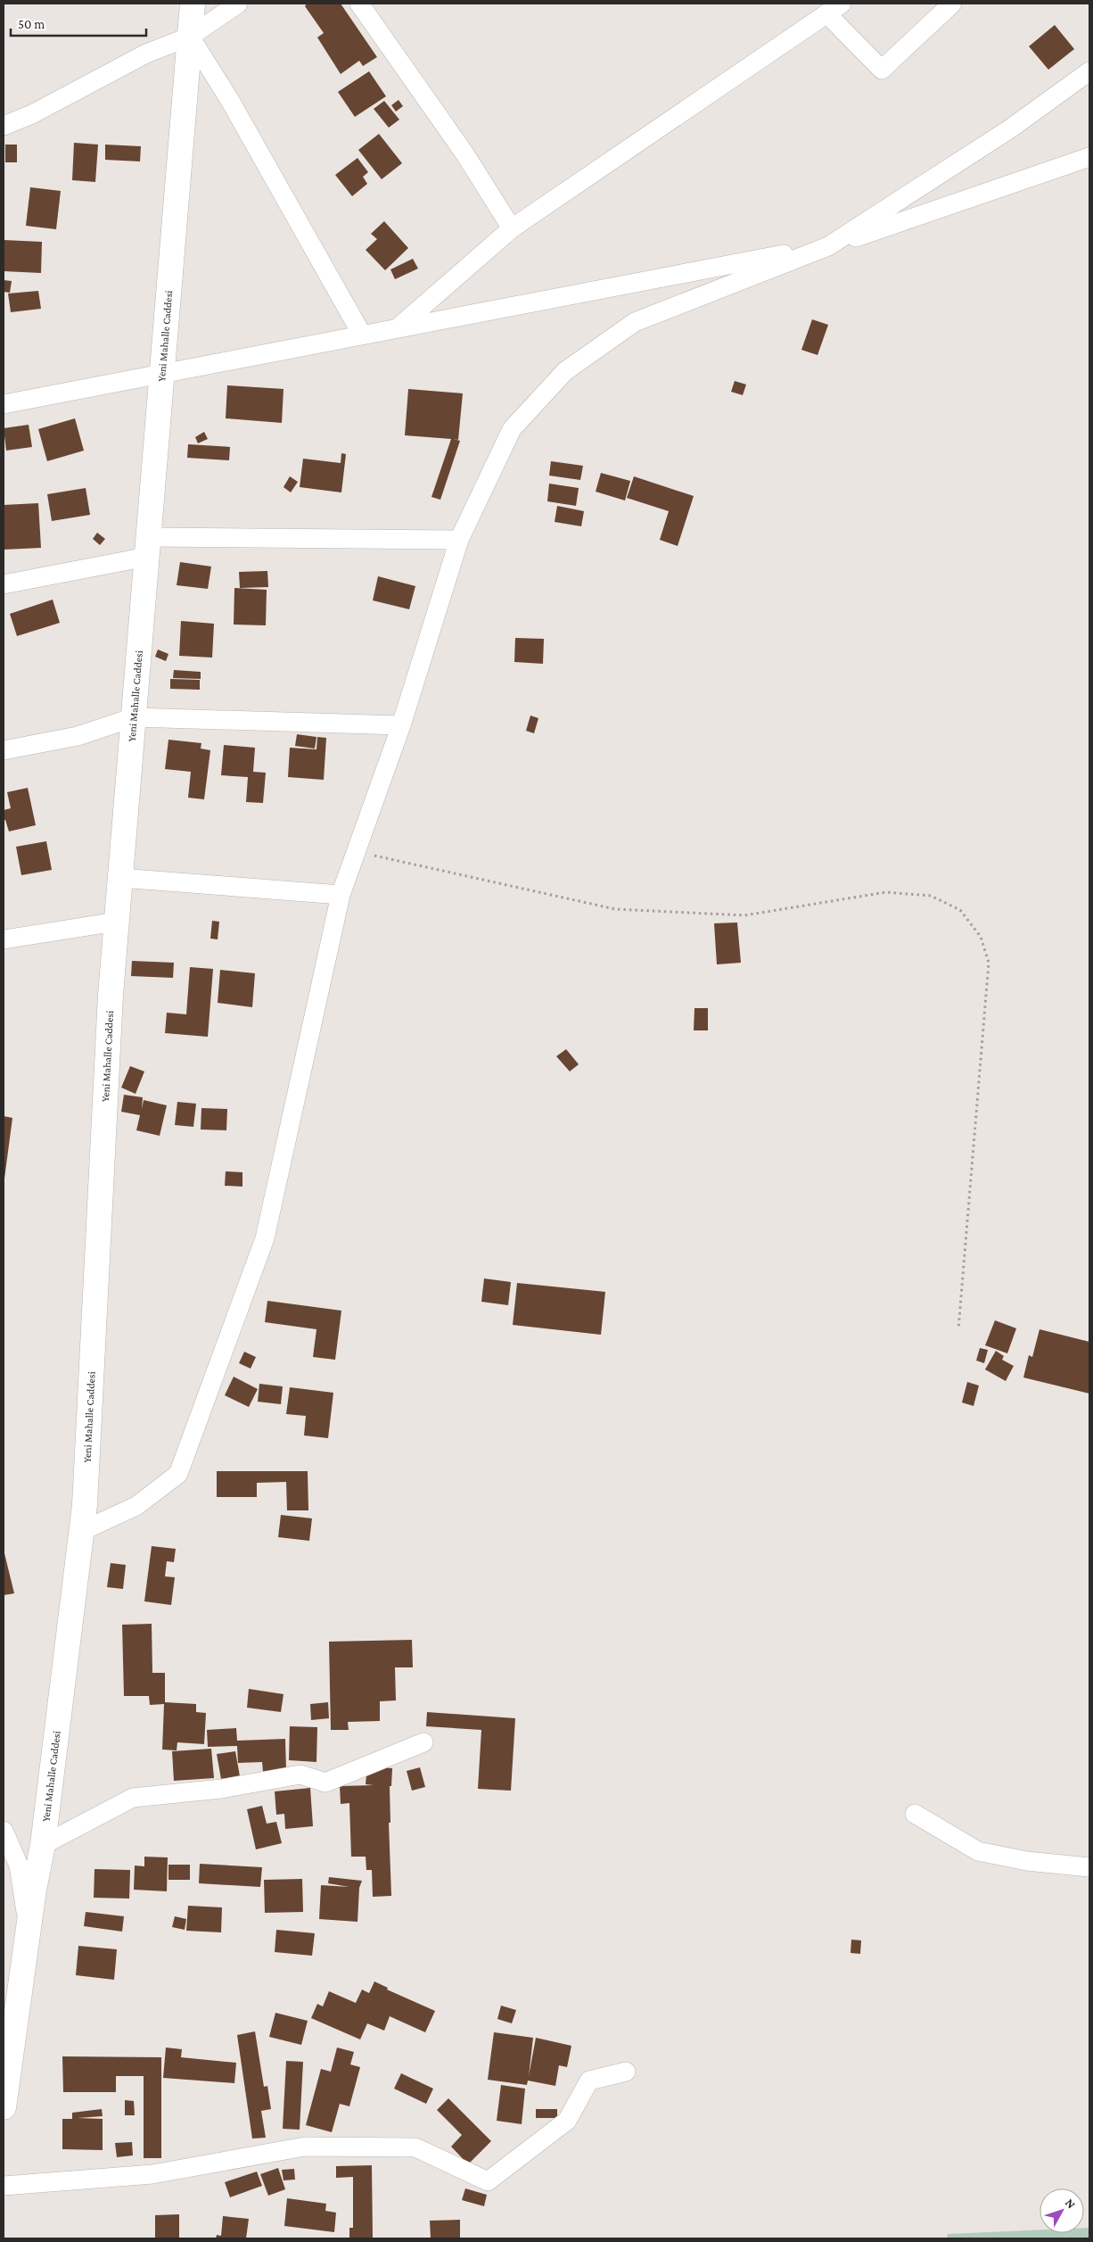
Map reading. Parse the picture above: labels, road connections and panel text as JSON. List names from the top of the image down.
{
  "streets": {
    "street": ["Yeni Mahalle Caddesi"]
  },
  "scale_bar": "50 m",
  "north": "top right"
}
